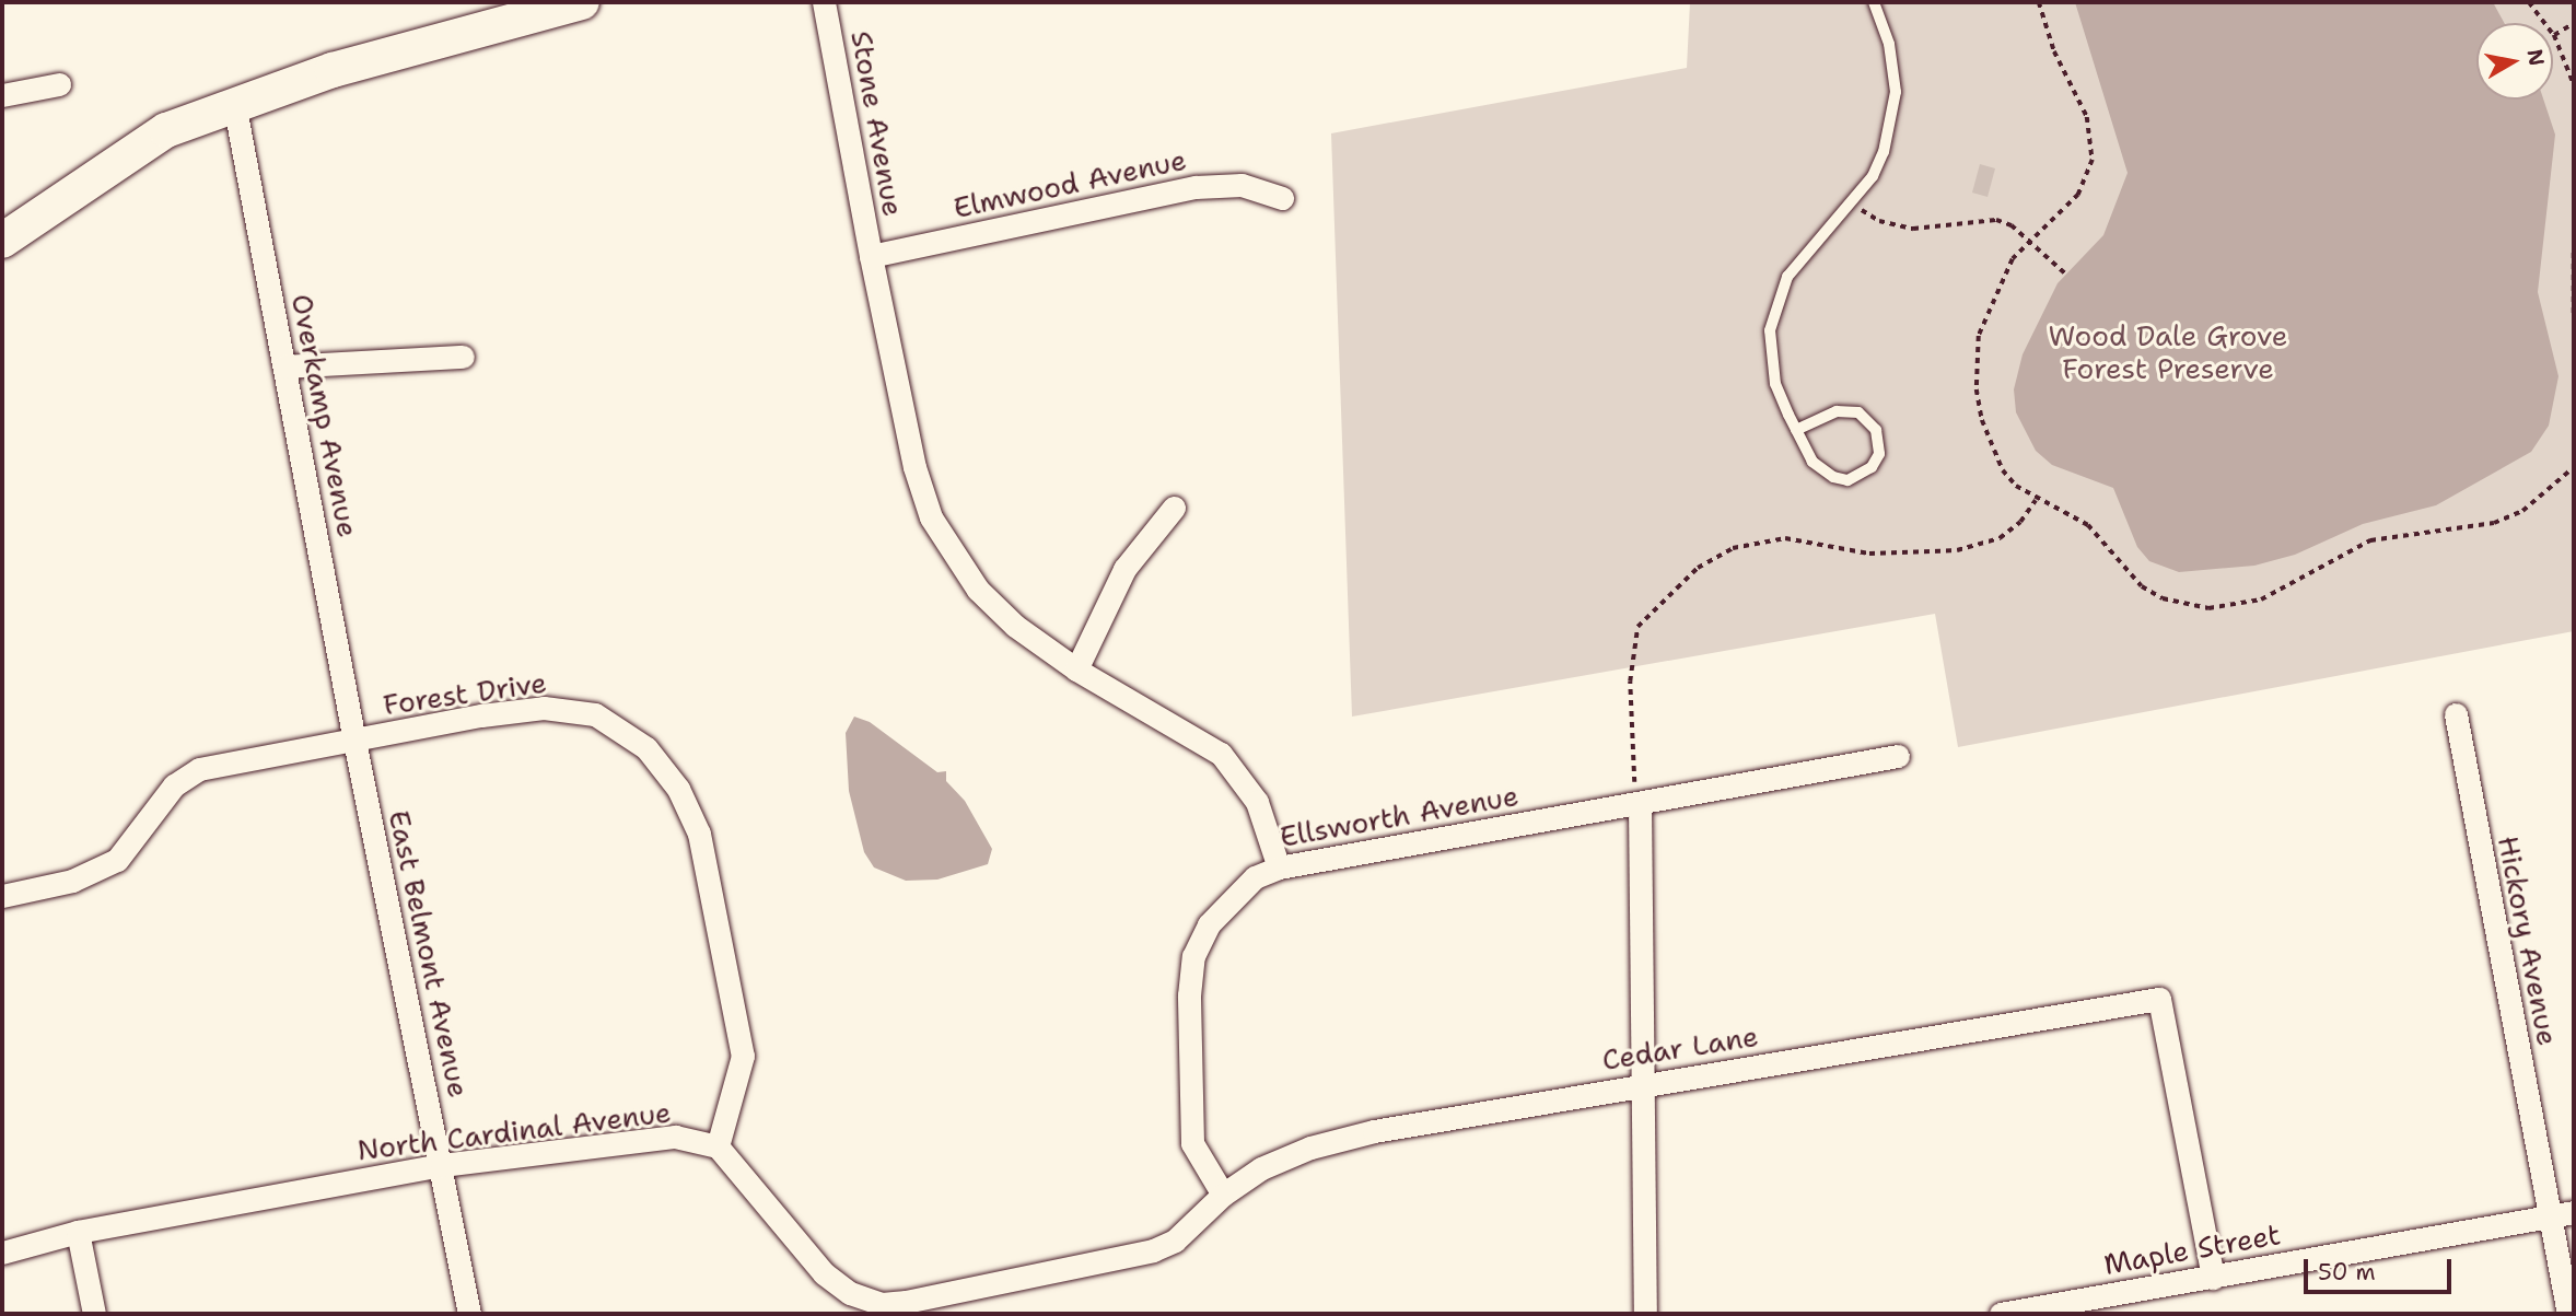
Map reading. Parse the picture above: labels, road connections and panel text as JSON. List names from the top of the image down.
{
  "streets": {
    "street": [
      "Stone Avenue",
      "Elmwood Avenue",
      "Overkamp Avenue",
      "Forest Drive",
      "Ellsworth Avenue",
      "Hickory Avenue",
      "East Belmont Avenue",
      "Cedar Lane",
      "North Cardinal Avenue",
      "Maple Street"
    ]
  },
  "crossings": [
    ["Stone Avenue", "Elmwood Avenue"],
    ["Stone Avenue", "Ellsworth Avenue"],
    ["Overkamp Avenue", "Forest Drive"],
    ["Overkamp Avenue", "East Belmont Avenue"],
    ["Forest Drive", "East Belmont Avenue"],
    ["Forest Drive", "North Cardinal Avenue"],
    ["Ellsworth Avenue", "Cedar Lane"],
    ["Hickory Avenue", "Maple Street"],
    ["East Belmont Avenue", "North Cardinal Avenue"],
    ["Cedar Lane", "Maple Street"]
  ],
  "parks": ["Wood Dale Grove Forest Preserve"],
  "scale_bar": "50 m",
  "north": "right"
}
